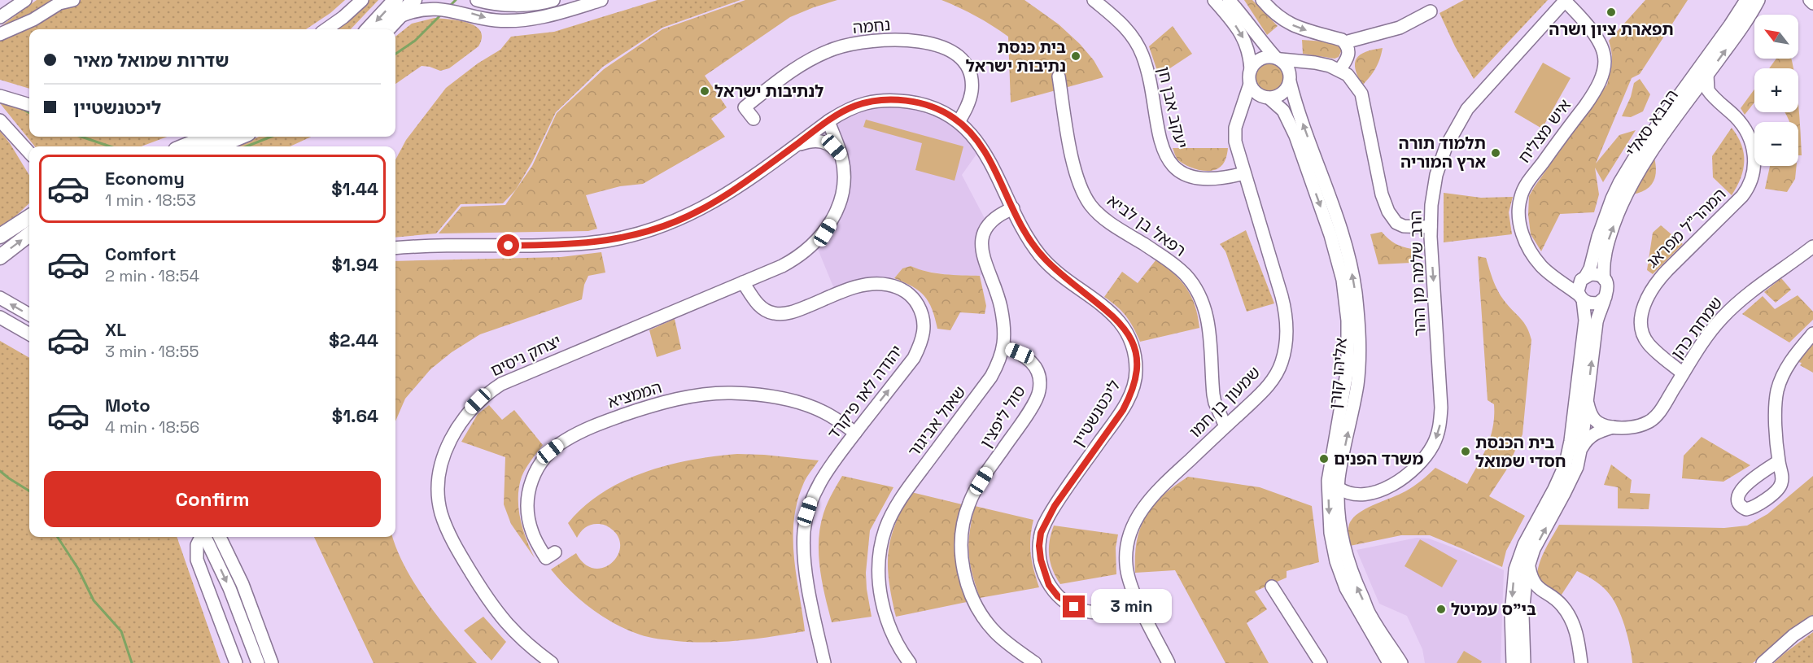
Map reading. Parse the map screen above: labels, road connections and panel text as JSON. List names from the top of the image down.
{
  "streets": {
    "street": [
      "נחמה",
      "יעקב אבן חן",
      "הבבא סאלי",
      "איש מצליח",
      "רפאל בן לביא",
      "המהר\"ל מפראג",
      "הרב שלמה מן ההר",
      "שמחת כהן",
      "יצחק ניסים",
      "אליהו קורן",
      "יהודה לאו פיקרד",
      "הממציא",
      "שמעון בן חמו",
      "ליכטנשטיין",
      "סול ליפצין",
      "שאול אביגור"
    ]
  },
  "crossings": [
    ["נחמה", "ליכטנשטיין"],
    ["יעקב אבן חן", "שמעון בן חמו"],
    ["הבבא סאלי", "איש מצליח"],
    ["הבבא סאלי", "המהר\"ל מפראג"],
    ["איש מצליח", "הרב שלמה מן ההר"],
    ["רפאל בן לביא", "שמעון בן חמו"],
    ["המהר\"ל מפראג", "שמחת כהן"],
    ["הרב שלמה מן ההר", "אליהו קורן"],
    ["יצחק ניסים", "יהודה לאו פיקרד"],
    ["יצחק ניסים", "ליכטנשטיין"],
    ["אליהו קורן", "שמעון בן חמו"],
    ["יהודה לאו פיקרד", "הממציא"],
    ["שמעון בן חמו", "ליכטנשטיין"],
    ["ליכטנשטיין", "שאול אביגור"],
    ["סול ליפצין", "שאול אביגור"]
  ],
  "one_way": ["הרב שלמה מן ההר"],
  "places": [
    "תפארת ציון ושרה",
    "בית כנסת נתיבות ישראל",
    "לנתיבות ישראל",
    "תלמוד תורה ארץ המוריה",
    "בית הכנסת חסדי שמואל",
    "משרד הפנים",
    "בי\"ס עמיטל"
  ],
  "north": "top left",
  "page": {
    "map_buttons": ["+", "−"],
    "banner": ["שדרות שמואל מאיר", "ליכטנשטיין"],
    "list": [
      {
        "name": "Economy",
        "note": "1 min · 18:53",
        "value": "$1.44"
      },
      {
        "name": "Comfort",
        "note": "2 min · 18:54",
        "value": "$1.94"
      },
      {
        "name": "XL",
        "note": "3 min · 18:55",
        "value": "$2.44"
      },
      {
        "name": "Moto",
        "note": "4 min · 18:56",
        "value": "$1.64"
      }
    ],
    "buttons": "Confirm",
    "bubble": "3 min"
  }
}
